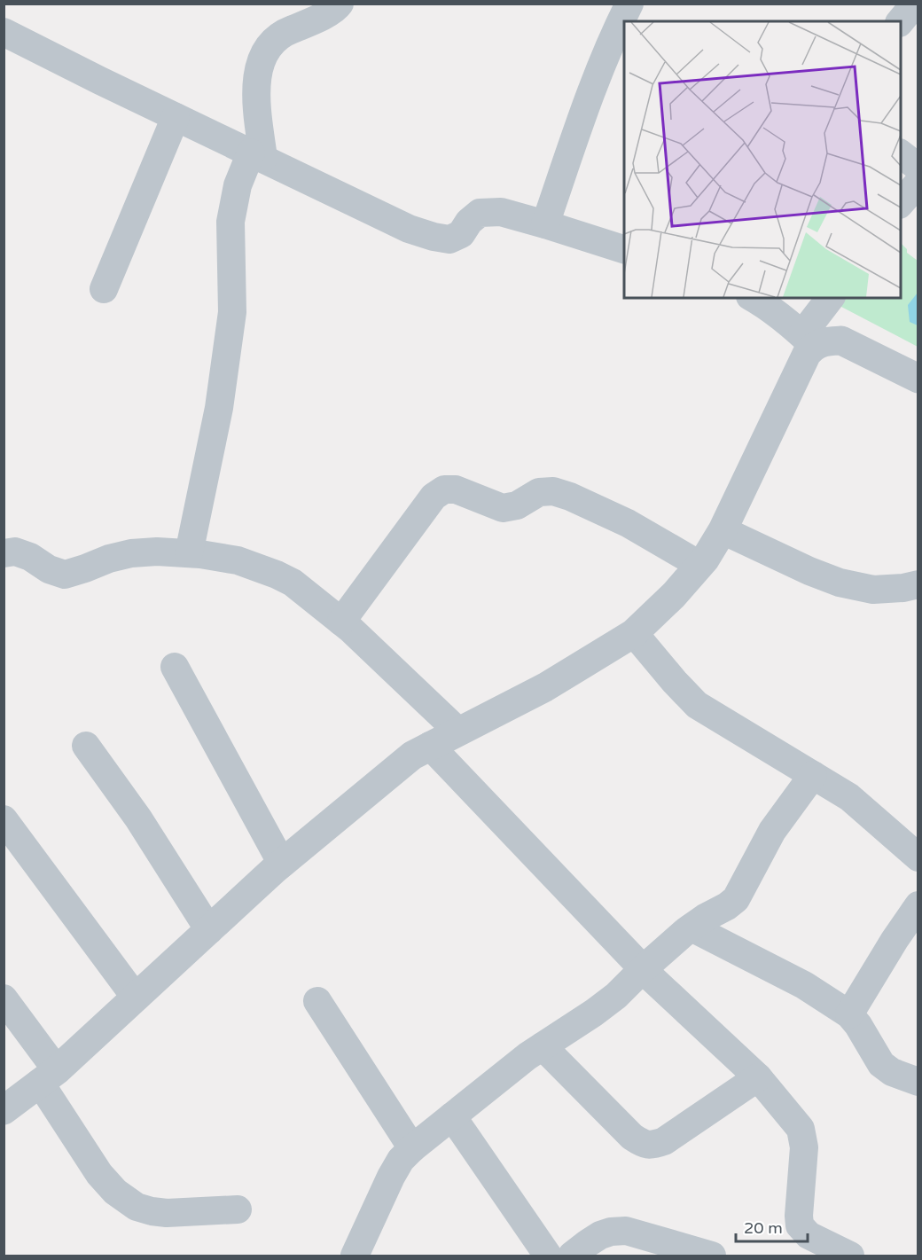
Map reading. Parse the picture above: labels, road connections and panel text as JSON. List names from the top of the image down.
{
  "scale_bar": "20 m"
}
